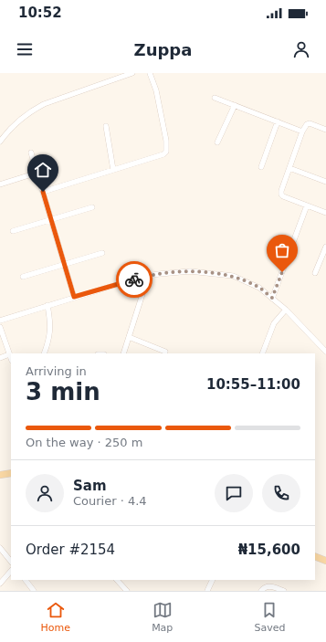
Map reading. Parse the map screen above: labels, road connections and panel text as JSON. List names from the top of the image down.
{
  "page": {
    "status": "10:52",
    "header": "Zuppa",
    "heading": ["3 min", "Arriving in", "10:55–11:00"],
    "panel": [
      "Sam",
      "Courier · 4.4",
      "Order #2154",
      "₦15,600"
    ],
    "bar": "On the way · 250 m",
    "tabs": ["Home", "Map", "Saved"]
  }
}
